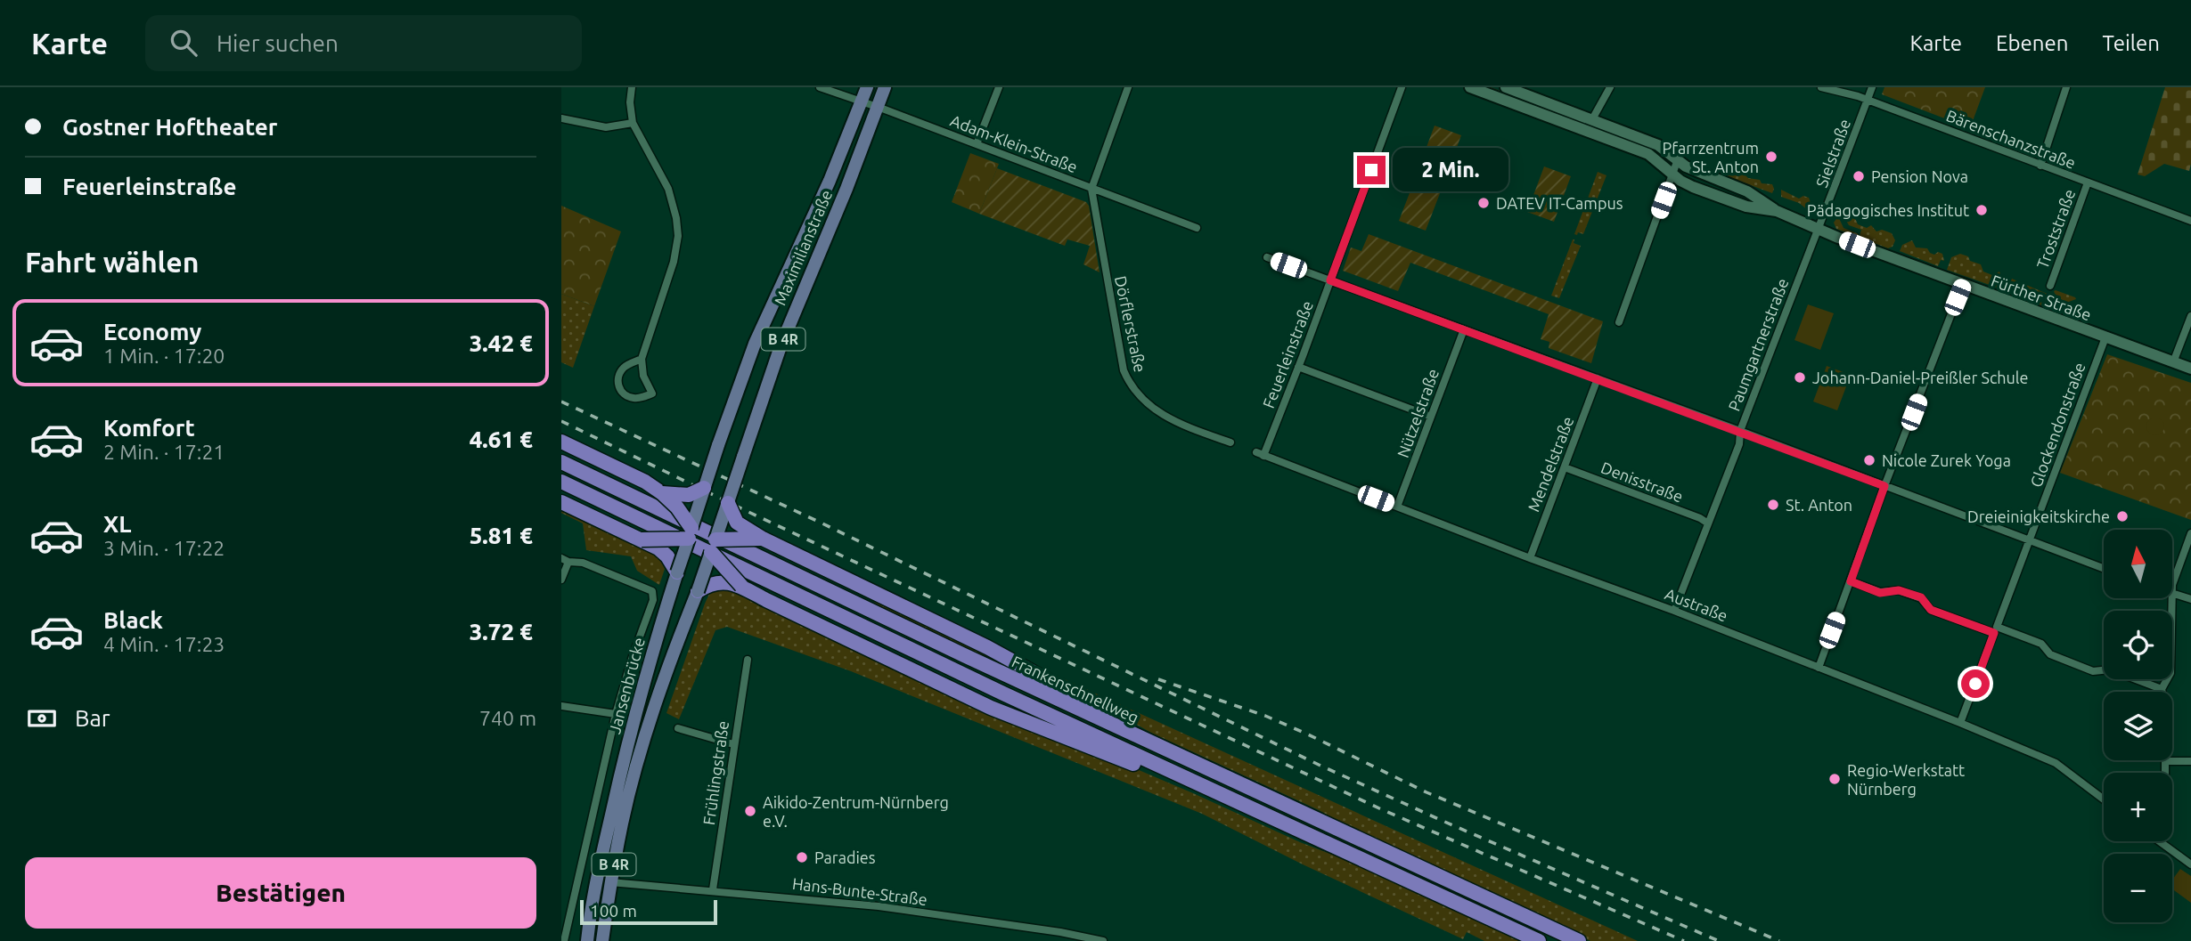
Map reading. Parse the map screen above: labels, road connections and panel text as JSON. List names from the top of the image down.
{
  "streets": {
    "highway": ["Frankenschnellweg"],
    "main road": [
      "Maximilianstraße",
      "Fürther Straße",
      "B 4R",
      "Jansenbrücke"
    ],
    "street": [
      "Bärenschanzstraße",
      "Adam-Klein-Straße",
      "Sielstraße",
      "Troststraße",
      "Dörflerstraße",
      "Paumgartnerstraße",
      "Feuerleinstraße",
      "Nützelstraße",
      "Glockendonstraße",
      "Mendelstraße",
      "Denisstraße",
      "Austraße",
      "Frühlingstraße",
      "Hans-Bunte-Straße"
    ]
  },
  "crossings": [
    ["Bärenschanzstraße", "Sielstraße"],
    ["Bärenschanzstraße", "Troststraße"],
    ["Adam-Klein-Straße", "Maximilianstraße"],
    ["Adam-Klein-Straße", "Dörflerstraße"],
    ["Sielstraße", "Fürther Straße"],
    ["Sielstraße", "Paumgartnerstraße"],
    ["Maximilianstraße", "Jansenbrücke"],
    ["Fürther Straße", "Paumgartnerstraße"],
    ["Fürther Straße", "Glockendonstraße"],
    ["Paumgartnerstraße", "Denisstraße"],
    ["Paumgartnerstraße", "Austraße"],
    ["Feuerleinstraße", "Austraße"],
    ["Nützelstraße", "Austraße"],
    ["Glockendonstraße", "Austraße"],
    ["Mendelstraße", "Denisstraße"],
    ["Mendelstraße", "Austraße"],
    ["Jansenbrücke", "Hans-Bunte-Straße"],
    ["Frühlingstraße", "Hans-Bunte-Straße"]
  ],
  "places": [
    "Pfarrzentrum St. Anton",
    "Pension Nova",
    "DATEV IT-Campus",
    "Pädagogisches Institut",
    "Johann-Daniel-Preißler Schule",
    "Nicole Zurek Yoga",
    "St. Anton",
    "Dreieinigkeitskirche",
    "Regio-Werkstatt Nürnberg",
    "Aikido-Zentrum-Nürnberg e.V.",
    "Paradies"
  ],
  "scale_bar": "100 m",
  "north": "top",
  "page": {
    "header": "Karte",
    "search": "Hier suchen",
    "nav": ["Karte", "Ebenen", "Teilen"],
    "banner": ["Gostner Hoftheater", "Feuerleinstraße"],
    "bubble": "2 Min.",
    "heading": "Fahrt wählen",
    "list": [
      {
        "name": "Economy",
        "note": "1 Min. · 17:20",
        "value": "3.42 €"
      },
      {
        "name": "Komfort",
        "note": "2 Min. · 17:21",
        "value": "4.61 €"
      },
      {
        "name": "XL",
        "note": "3 Min. · 17:22",
        "value": "5.81 €"
      },
      {
        "name": "Black",
        "note": "4 Min. · 17:23",
        "value": "3.72 €"
      }
    ],
    "map_buttons": ["+", "−"],
    "pay": ["Bar", "740 m"],
    "buttons": "Bestätigen",
    "scale": "100 m"
  }
}
